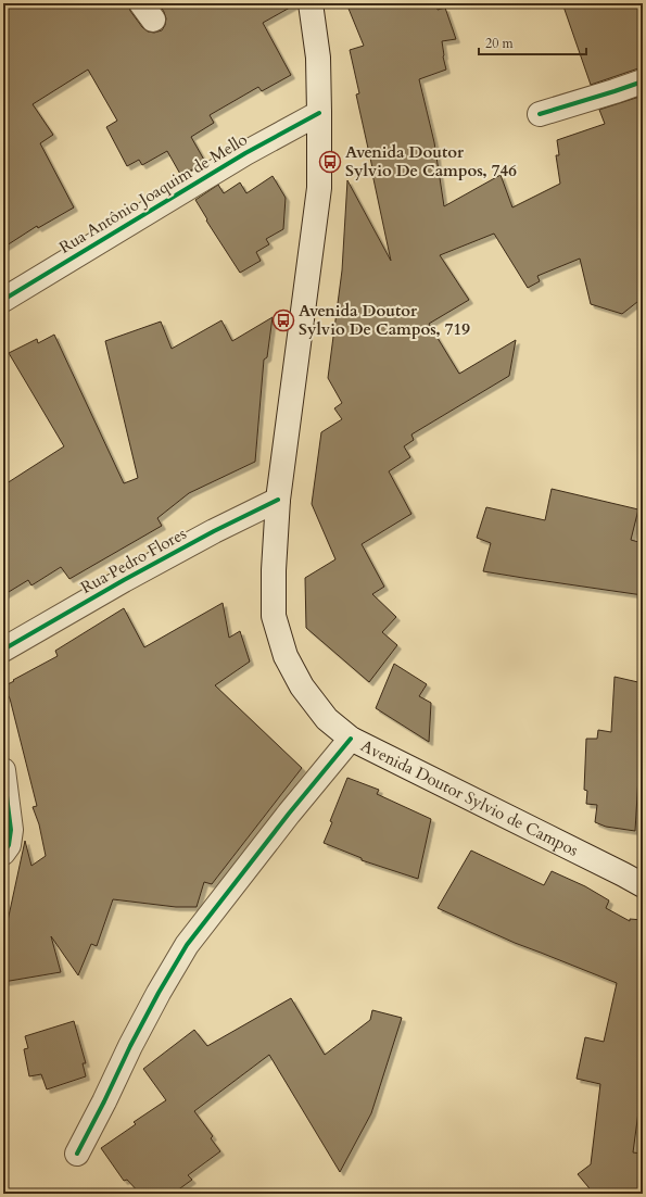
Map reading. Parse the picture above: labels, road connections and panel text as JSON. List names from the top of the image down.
{
  "streets": {
    "street": ["Rua Antônio Joaquim de Mello", "Rua Pedro Flores", "Avenida Doutor Sylvio de Campos"]
  },
  "crossings": [
    ["Rua Antônio Joaquim de Mello", "Avenida Doutor Sylvio de Campos"],
    ["Rua Pedro Flores", "Avenida Doutor Sylvio de Campos"]
  ],
  "places": {
    "bus stop": ["Avenida Doutor Sylvio De Campos, 746", "Avenida Doutor Sylvio De Campos, 719"]
  },
  "scale_bar": "20 m"
}
